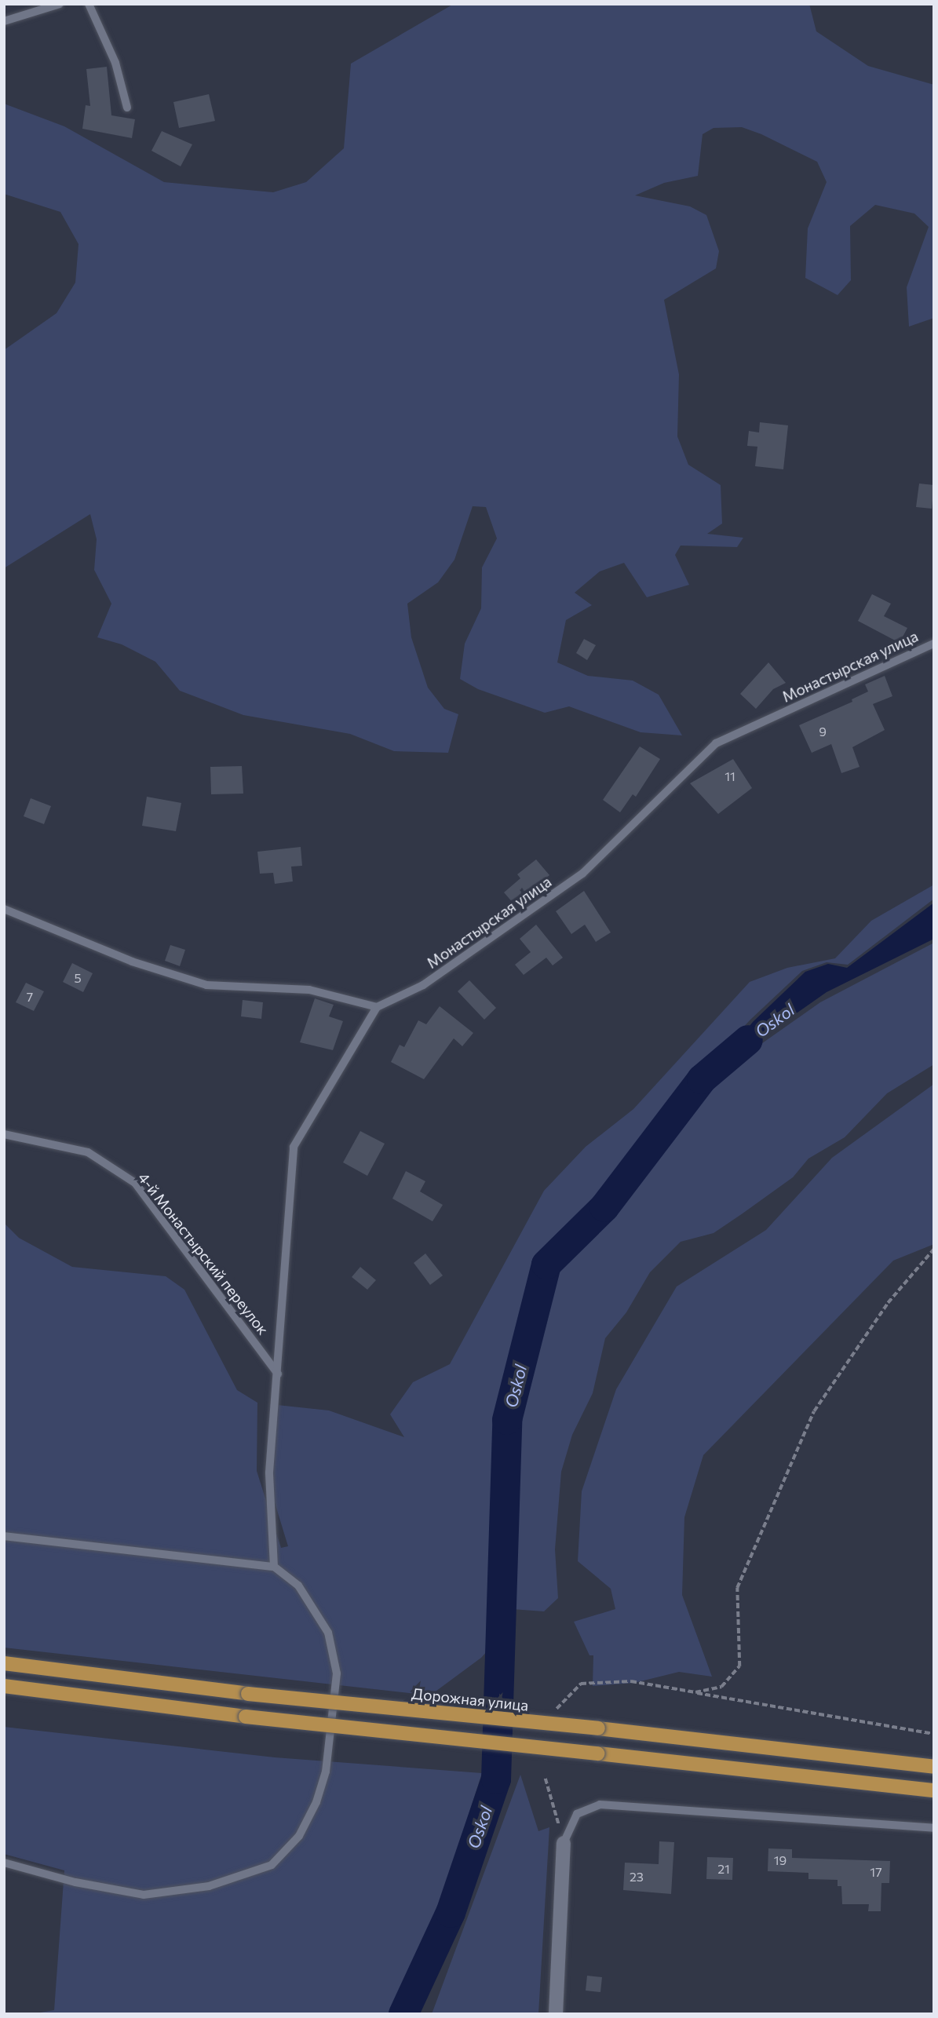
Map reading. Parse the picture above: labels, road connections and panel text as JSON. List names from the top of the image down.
{
  "streets": {
    "main road": ["Дорожная улица"],
    "lane": ["Монастырская улица", "4-й Монастырский переулок"]
  },
  "water": ["Oskol"],
  "house_numbers": [
    "9",
    "11",
    "5",
    "7",
    "19",
    "21",
    "17",
    "23"
  ]
}
